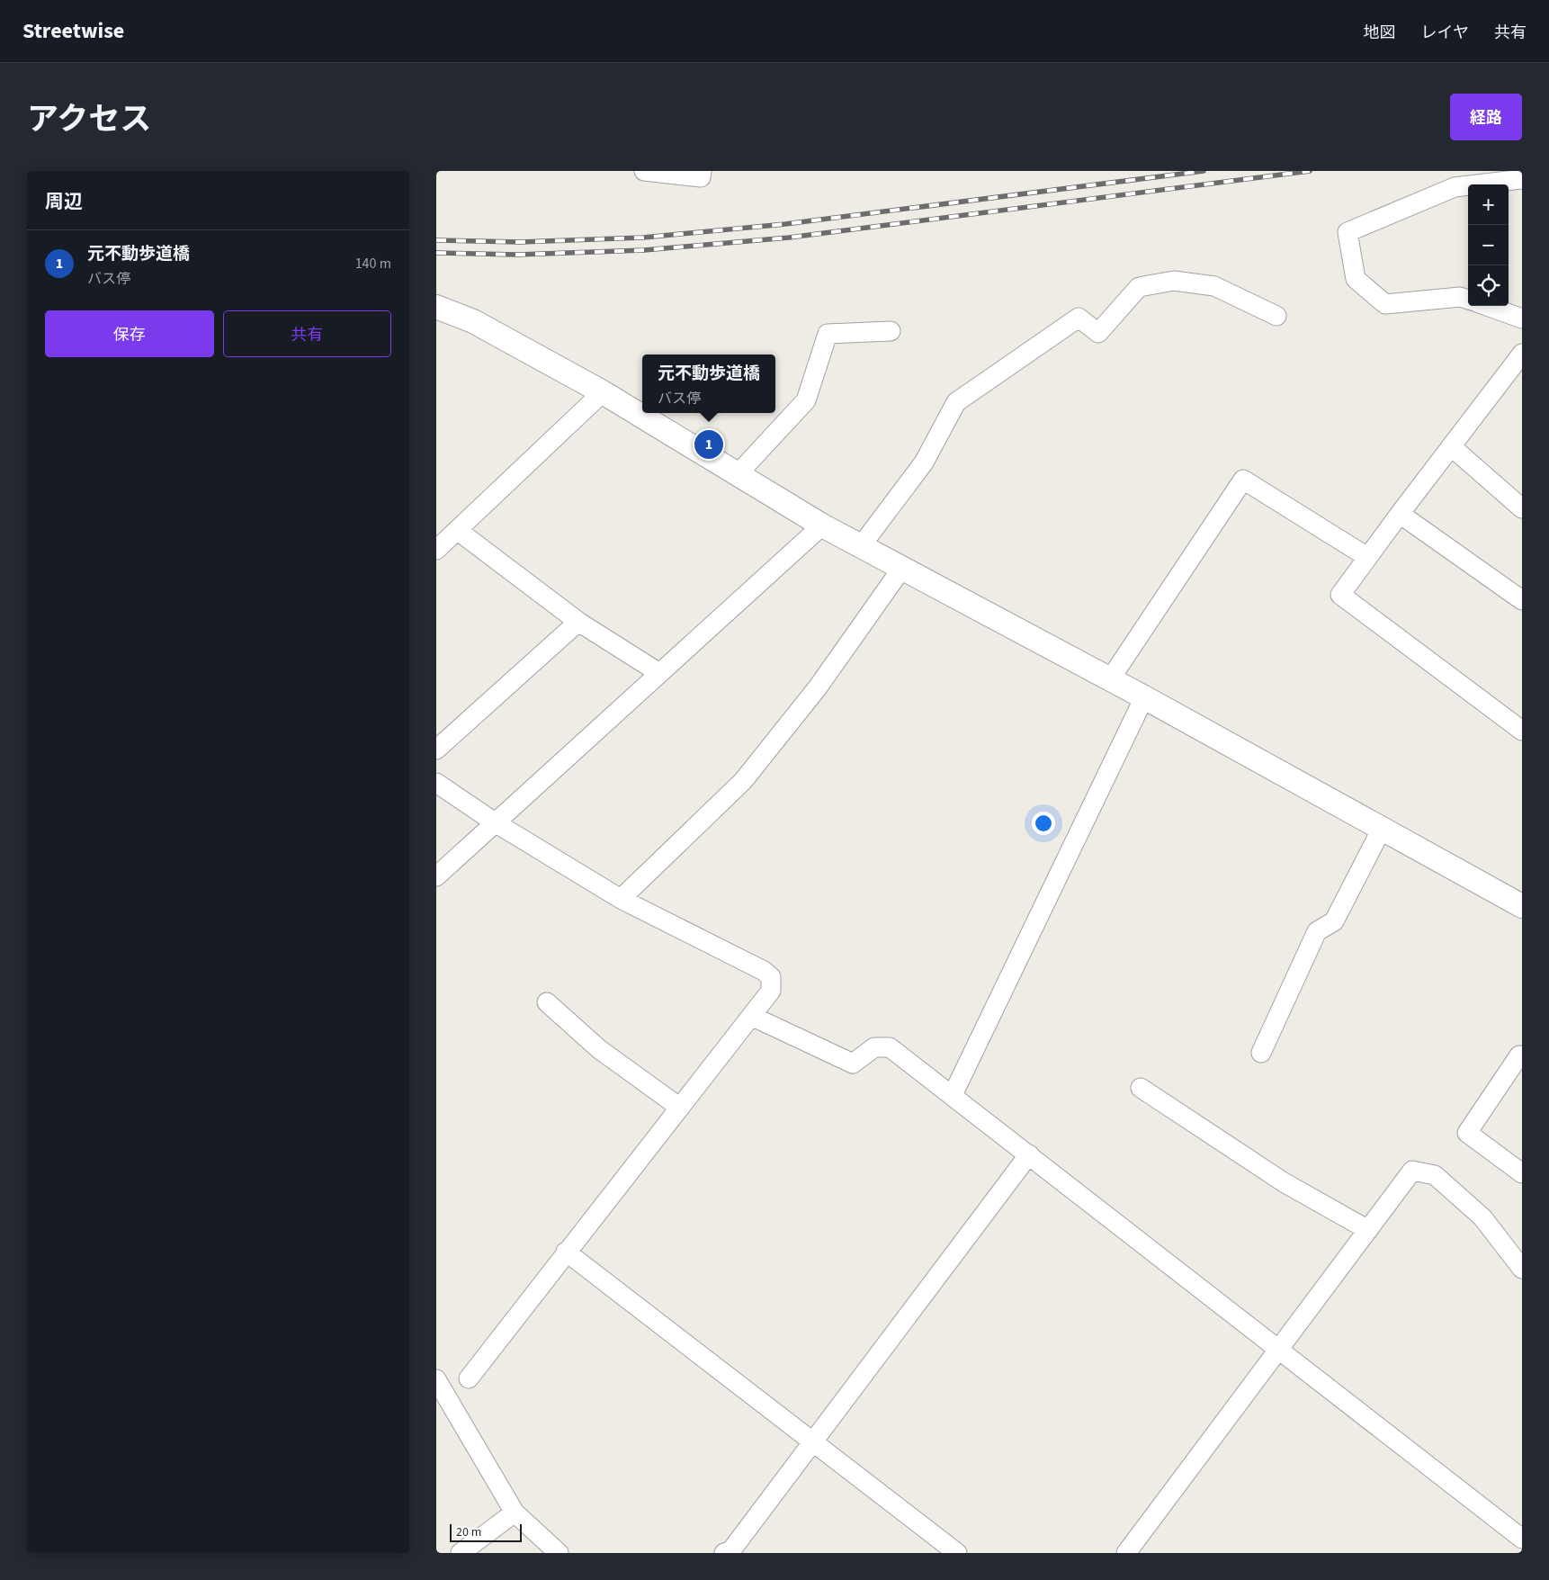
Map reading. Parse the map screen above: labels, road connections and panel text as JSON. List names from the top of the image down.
{
  "scale_bar": "20 m",
  "page": {
    "header": "Streetwise",
    "nav": ["地図", "レイヤ", "共有"],
    "title": "アクセス",
    "buttons": [
      "経路",
      ["保存", "共有"]
    ],
    "heading": "周辺",
    "map_buttons": ["+", "−"],
    "list": [
      {
        "mark": "1",
        "name": "元不動歩道橋",
        "note": "バス停",
        "value": "140 m"
      }
    ],
    "popup": ["元不動歩道橋", "バス停"],
    "pins": "1",
    "scale": "20 m"
  }
}
